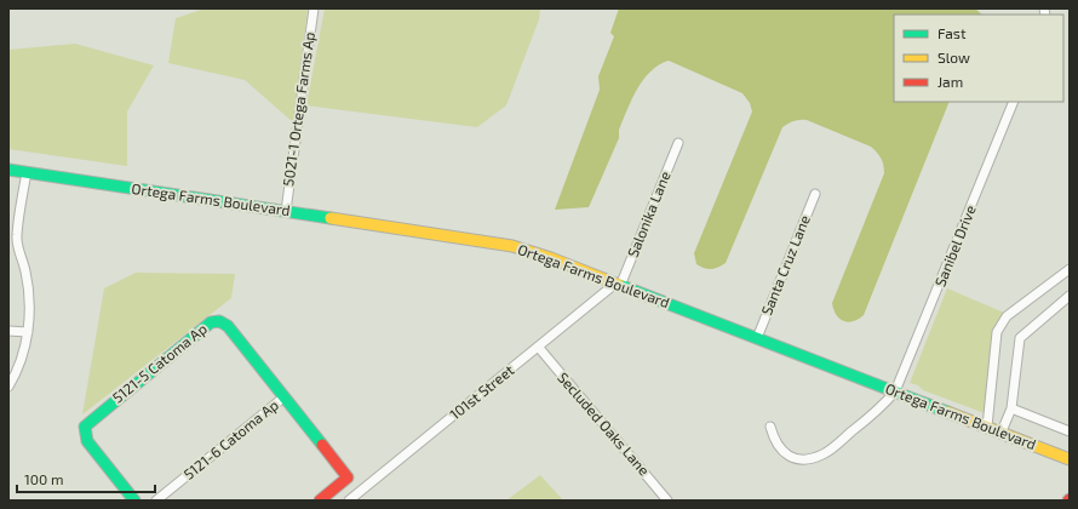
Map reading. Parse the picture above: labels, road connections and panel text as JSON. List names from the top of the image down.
{
  "streets": {
    "street": [
      "5021-1 Ortega Farms Ap",
      "Ortega Farms Boulevard",
      "Salonika Lane",
      "Sanibel Drive",
      "Santa Cruz Lane",
      "5121-5 Catoma Ap",
      "101st Street",
      "Secluded Oaks Lane",
      "5121-6 Catoma Ap"
    ]
  },
  "crossings": [
    ["5021-1 Ortega Farms Ap", "Ortega Farms Boulevard"],
    ["Ortega Farms Boulevard", "Salonika Lane"],
    ["Ortega Farms Boulevard", "Sanibel Drive"],
    ["Ortega Farms Boulevard", "Santa Cruz Lane"],
    ["Ortega Farms Boulevard", "101st Street"],
    ["Salonika Lane", "101st Street"],
    ["5121-5 Catoma Ap", "5121-6 Catoma Ap"],
    ["101st Street", "Secluded Oaks Lane"]
  ],
  "legend": ["Fast", "Slow", "Jam"],
  "scale_bar": "100 m"
}
